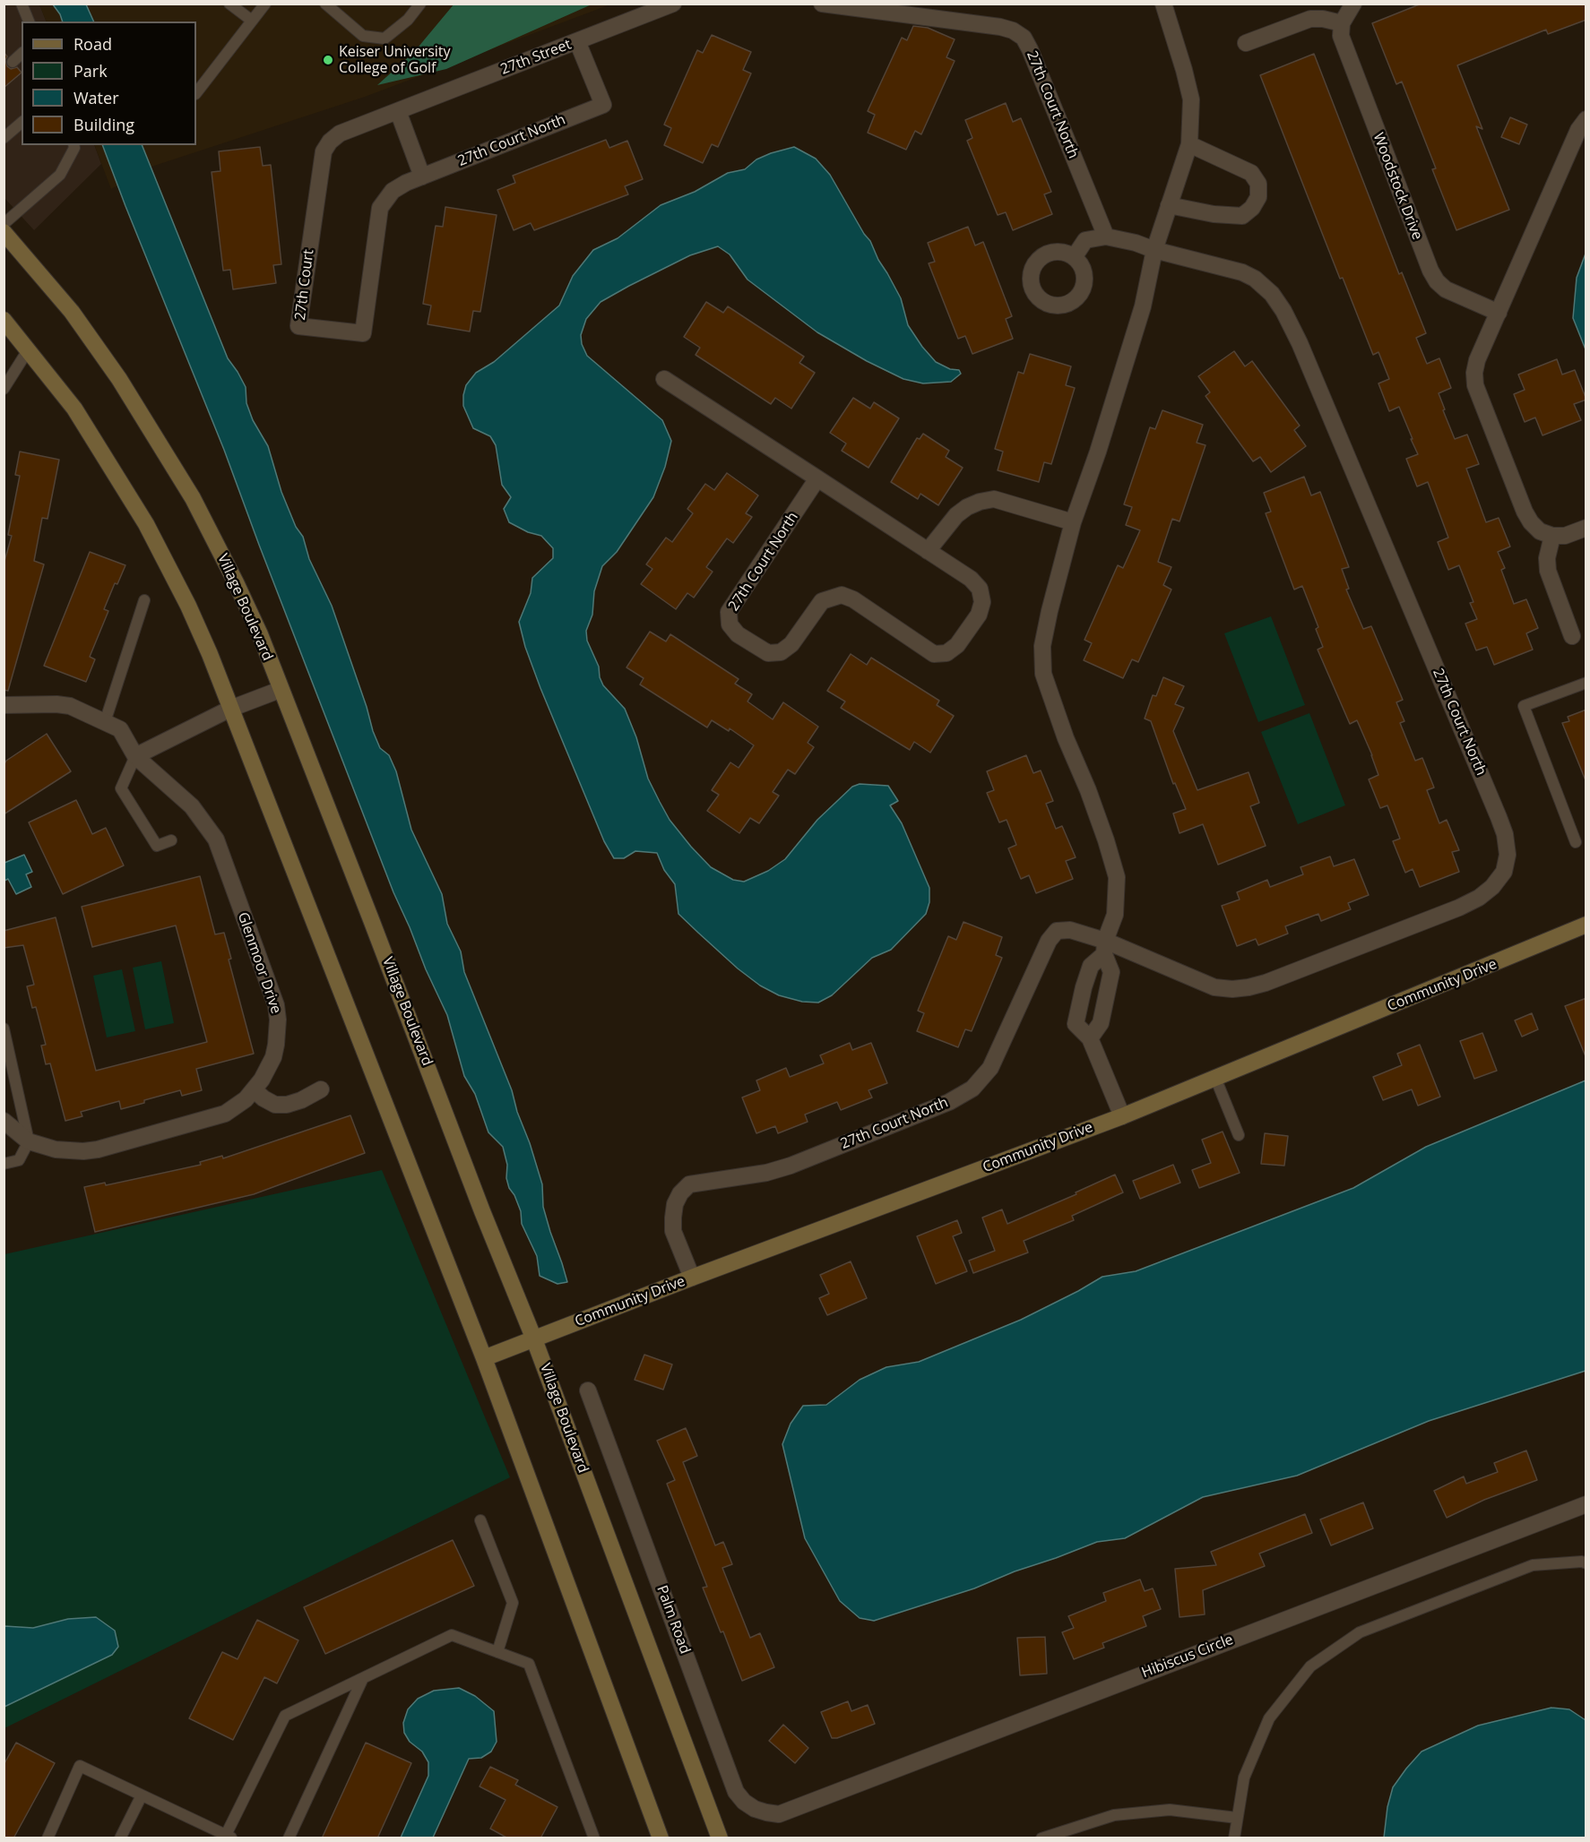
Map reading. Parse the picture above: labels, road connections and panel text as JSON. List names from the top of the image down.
{
  "streets": {
    "street": [
      "27th Street",
      "27th Court North",
      "Woodstock Drive",
      "27th Court",
      "Village Boulevard",
      "Glenmoor Drive",
      "Community Drive",
      "Palm Road",
      "Hibiscus Circle"
    ]
  },
  "crossings": [
    ["27th Street", "27th Court North"],
    ["27th Street", "27th Court"],
    ["27th Court North", "27th Court"],
    ["27th Court North", "Community Drive"],
    ["Village Boulevard", "Community Drive"],
    ["Palm Road", "Hibiscus Circle"]
  ],
  "places": ["Keiser University College of Golf"],
  "legend": [
    "Road",
    "Park",
    "Water",
    "Building"
  ]
}
